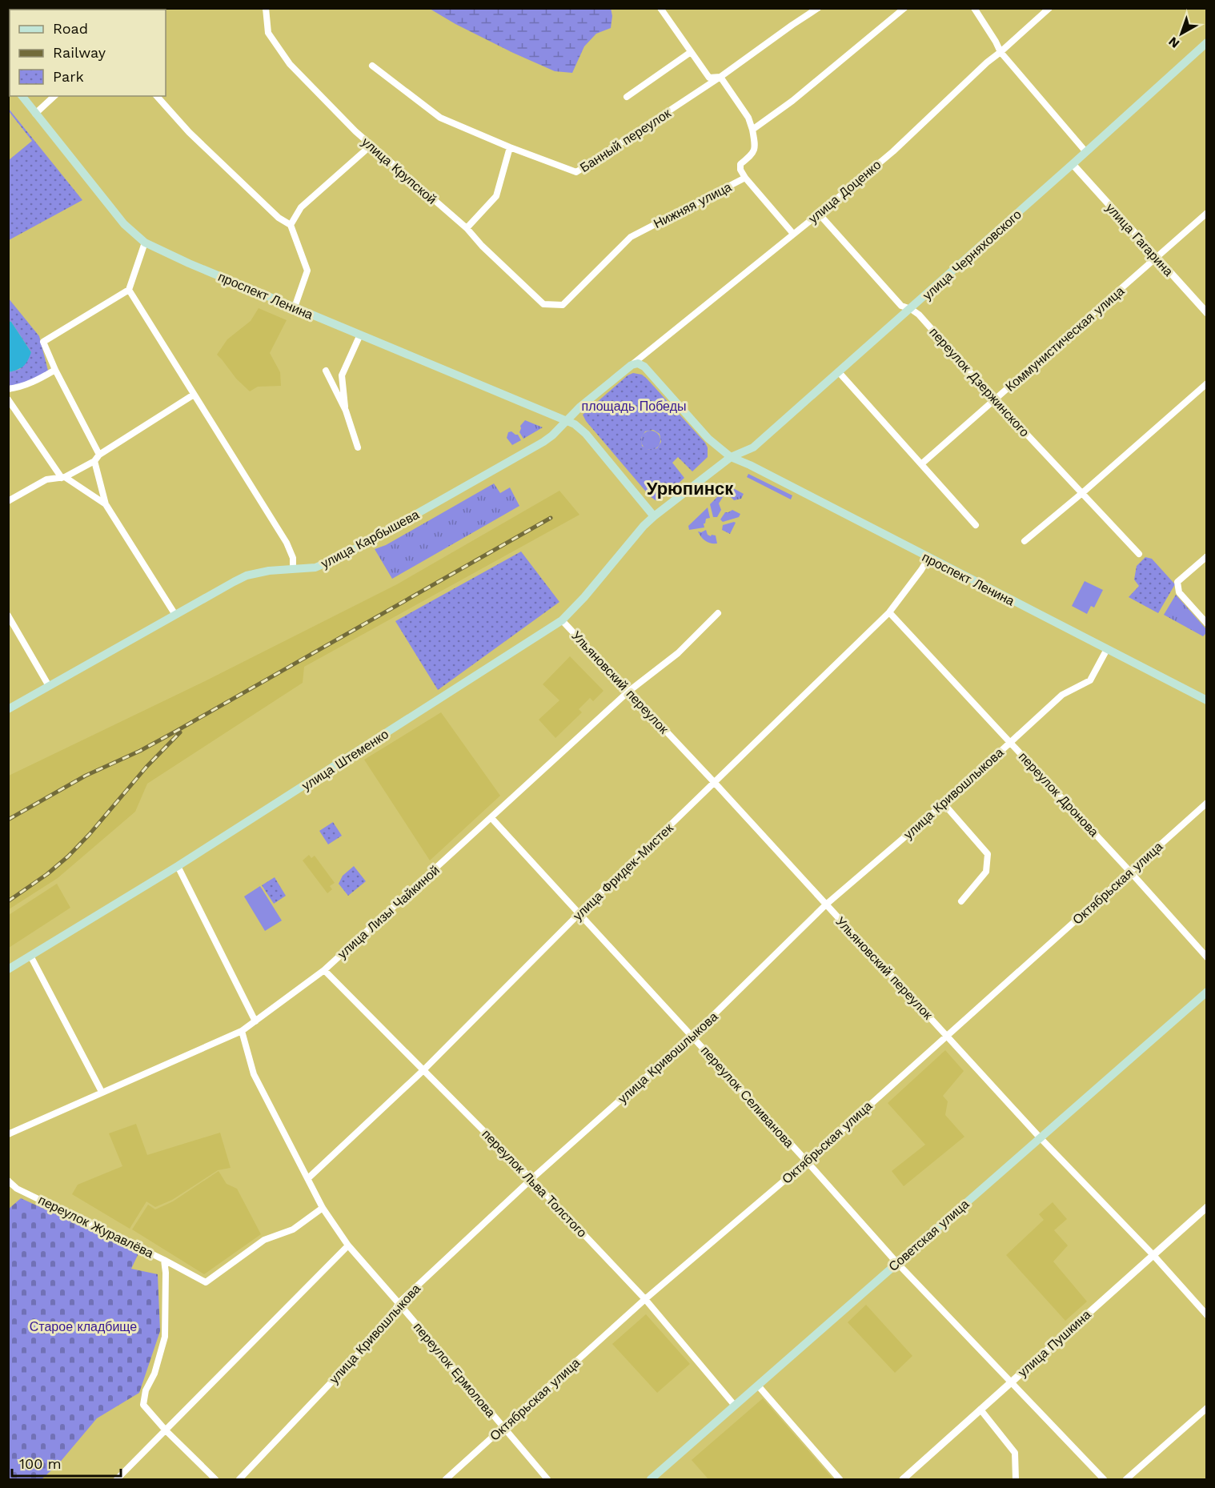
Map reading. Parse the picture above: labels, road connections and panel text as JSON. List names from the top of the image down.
{
  "streets": {
    "main road": [
      "улица Черняховского",
      "проспект Ленина",
      "улица Карбышева",
      "улица Штеменко",
      "Советская улица"
    ],
    "street": [
      "Банный переулок",
      "улица Крупской",
      "улица Доценко",
      "Нижняя улица",
      "улица Гагарина",
      "Коммунистическая улица",
      "переулок Дзержинского",
      "Ульяновский переулок",
      "улица Кривошлыкова",
      "переулок Дронова",
      "улица Фридек-Мистек",
      "Октябрьская улица",
      "улица Лизы Чайкиной",
      "переулок Селиванова",
      "переулок Льва Толстого",
      "переулок Журавлёва",
      "улица Пушкина",
      "переулок Ермолова"
    ]
  },
  "crossings": [
    ["улица Крупской", "Нижняя улица"],
    ["улица Доценко", "переулок Дзержинского"],
    ["улица Гагарина", "улица Черняховского"],
    ["улица Гагарина", "Коммунистическая улица"],
    ["улица Черняховского", "проспект Ленина"],
    ["улица Черняховского", "переулок Дзержинского"],
    ["проспект Ленина", "улица Карбышева"],
    ["проспект Ленина", "улица Кривошлыкова"],
    ["проспект Ленина", "улица Фридек-Мистек"],
    ["Коммунистическая улица", "переулок Дзержинского"],
    ["Ульяновский переулок", "улица Штеменко"],
    ["Ульяновский переулок", "улица Кривошлыкова"],
    ["Ульяновский переулок", "улица Фридек-Мистек"],
    ["Ульяновский переулок", "Октябрьская улица"],
    ["Ульяновский переулок", "улица Лизы Чайкиной"],
    ["Ульяновский переулок", "Советская улица"],
    ["Ульяновский переулок", "улица Пушкина"],
    ["улица Кривошлыкова", "переулок Дронова"],
    ["улица Кривошлыкова", "переулок Селиванова"],
    ["улица Кривошлыкова", "переулок Льва Толстого"],
    ["улица Кривошлыкова", "переулок Ермолова"],
    ["переулок Дронова", "улица Фридек-Мистек"],
    ["переулок Дронова", "Октябрьская улица"],
    ["улица Фридек-Мистек", "переулок Селиванова"],
    ["улица Фридек-Мистек", "переулок Льва Толстого"],
    ["улица Фридек-Мистек", "переулок Ермолова"],
    ["Октябрьская улица", "переулок Селиванова"],
    ["Октябрьская улица", "переулок Льва Толстого"],
    ["Октябрьская улица", "переулок Ермолова"],
    ["улица Лизы Чайкиной", "переулок Селиванова"],
    ["улица Лизы Чайкиной", "переулок Льва Толстого"],
    ["улица Лизы Чайкиной", "переулок Ермолова"],
    ["переулок Селиванова", "Советская улица"],
    ["переулок Селиванова", "улица Пушкина"],
    ["переулок Льва Толстого", "Советская улица"]
  ],
  "districts": ["Урюпинск"],
  "parks": ["площадь Победы", "Старое кладбище"],
  "legend": ["Road", "Railway", "Park"],
  "scale_bar": "100 m",
  "north": "bottom left"
}
